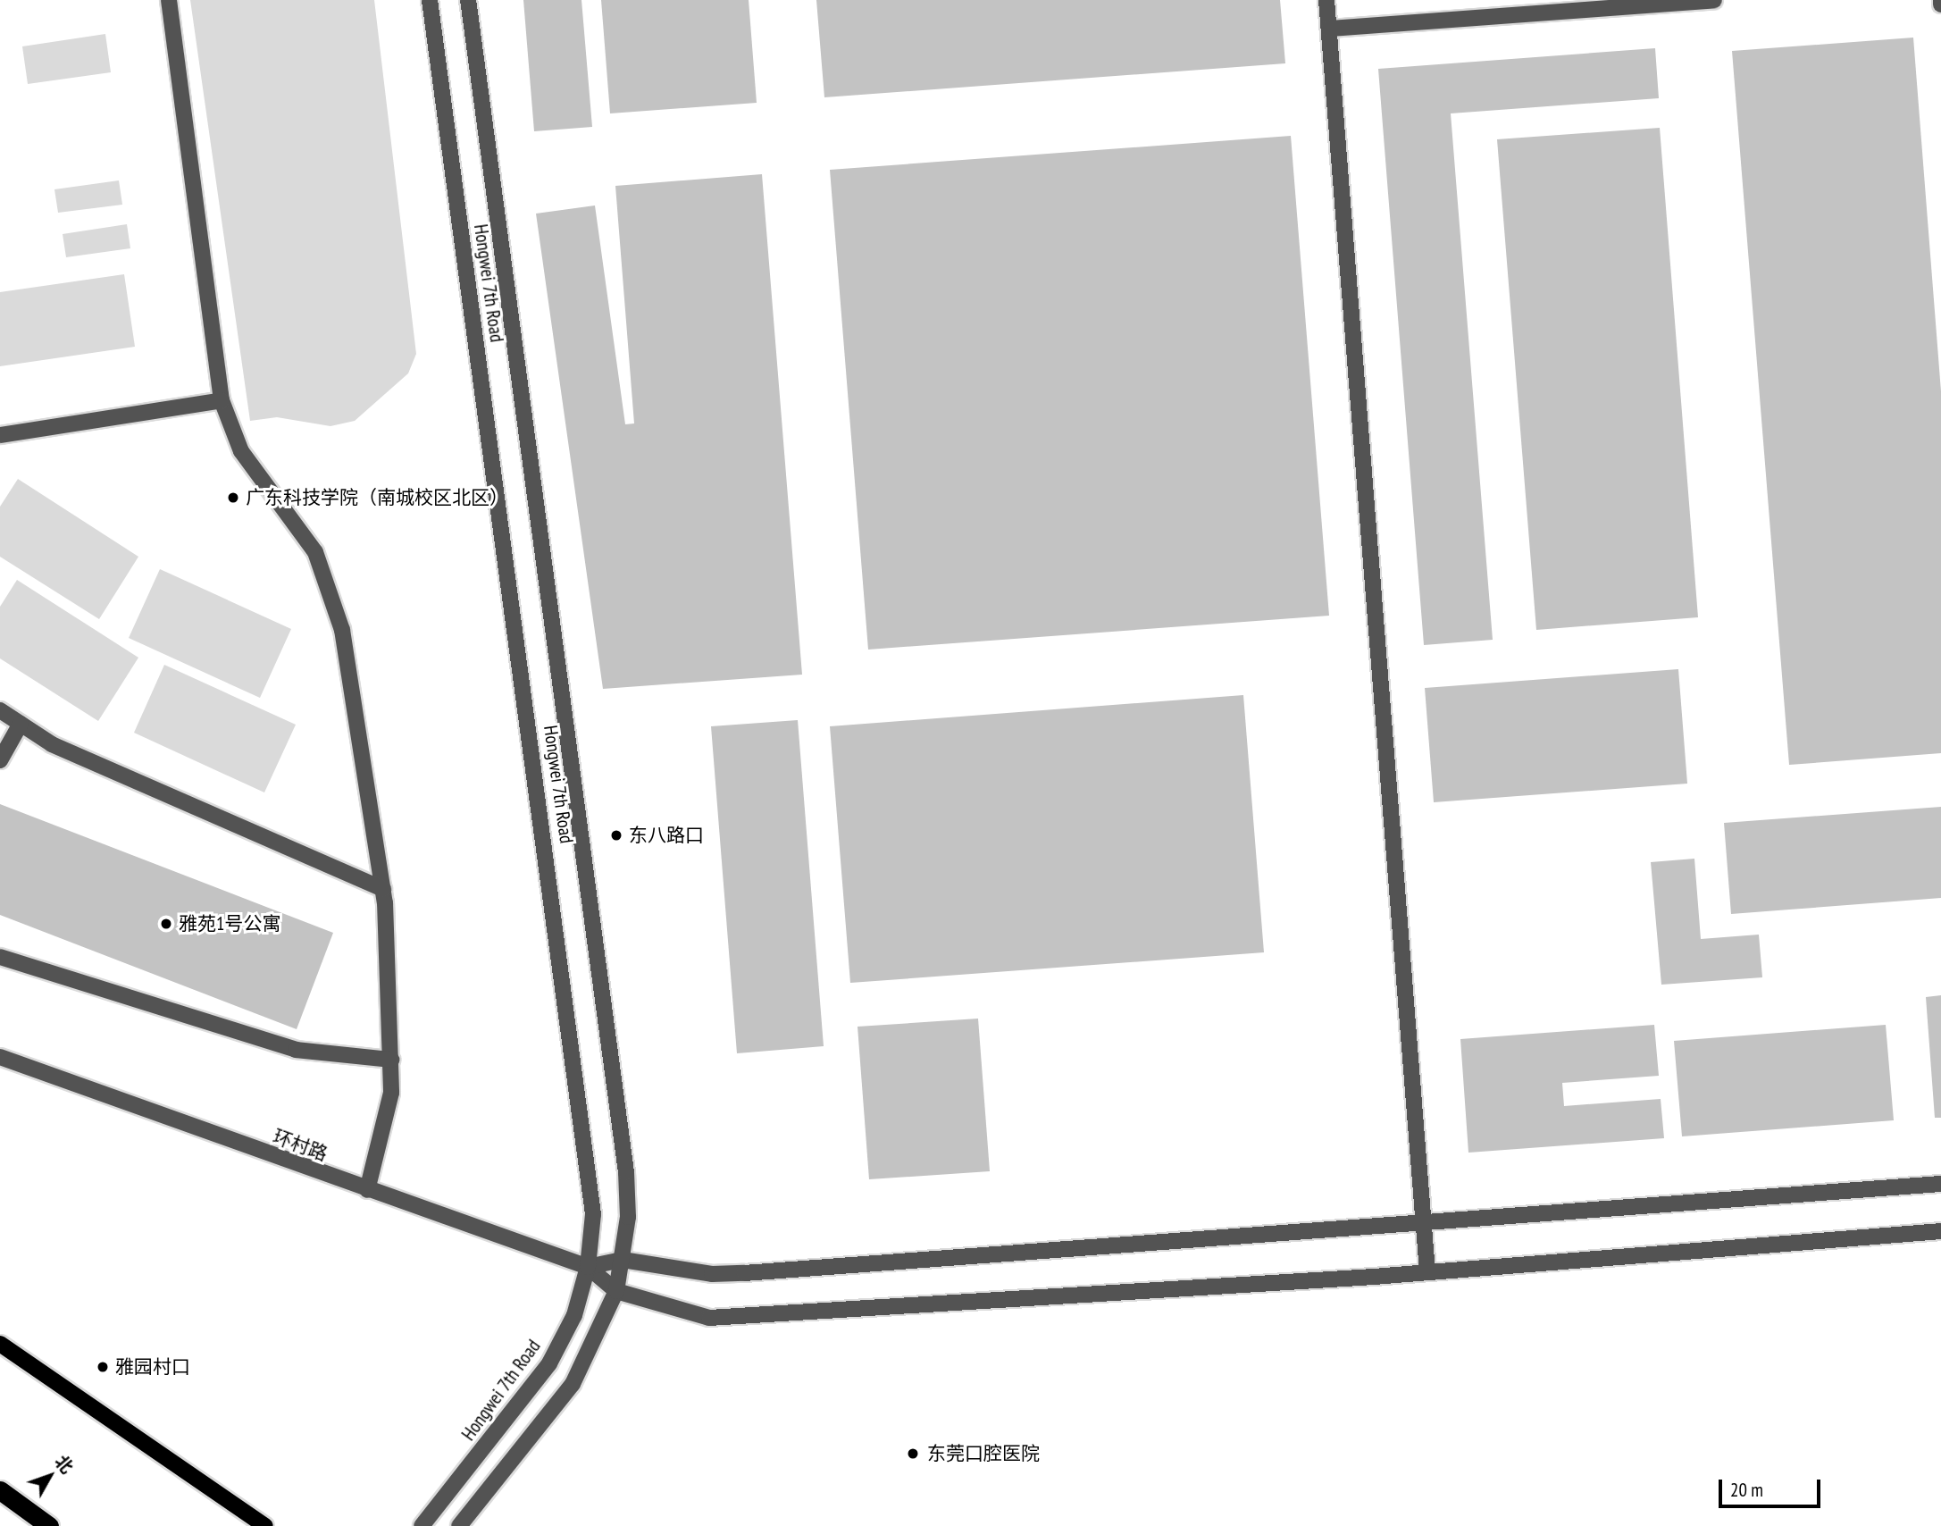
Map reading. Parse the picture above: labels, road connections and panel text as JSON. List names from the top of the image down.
{
  "streets": {
    "street": ["Hongwei 7th Road", "环村路"]
  },
  "crossings": [
    ["Hongwei 7th Road", "环村路"]
  ],
  "places": [
    "广东科技学院（南城校区北区）",
    "东八路口",
    "雅苑1号公寓",
    "雅园村口",
    "东莞口腔医院"
  ],
  "scale_bar": "20 m",
  "north": "top right"
}
